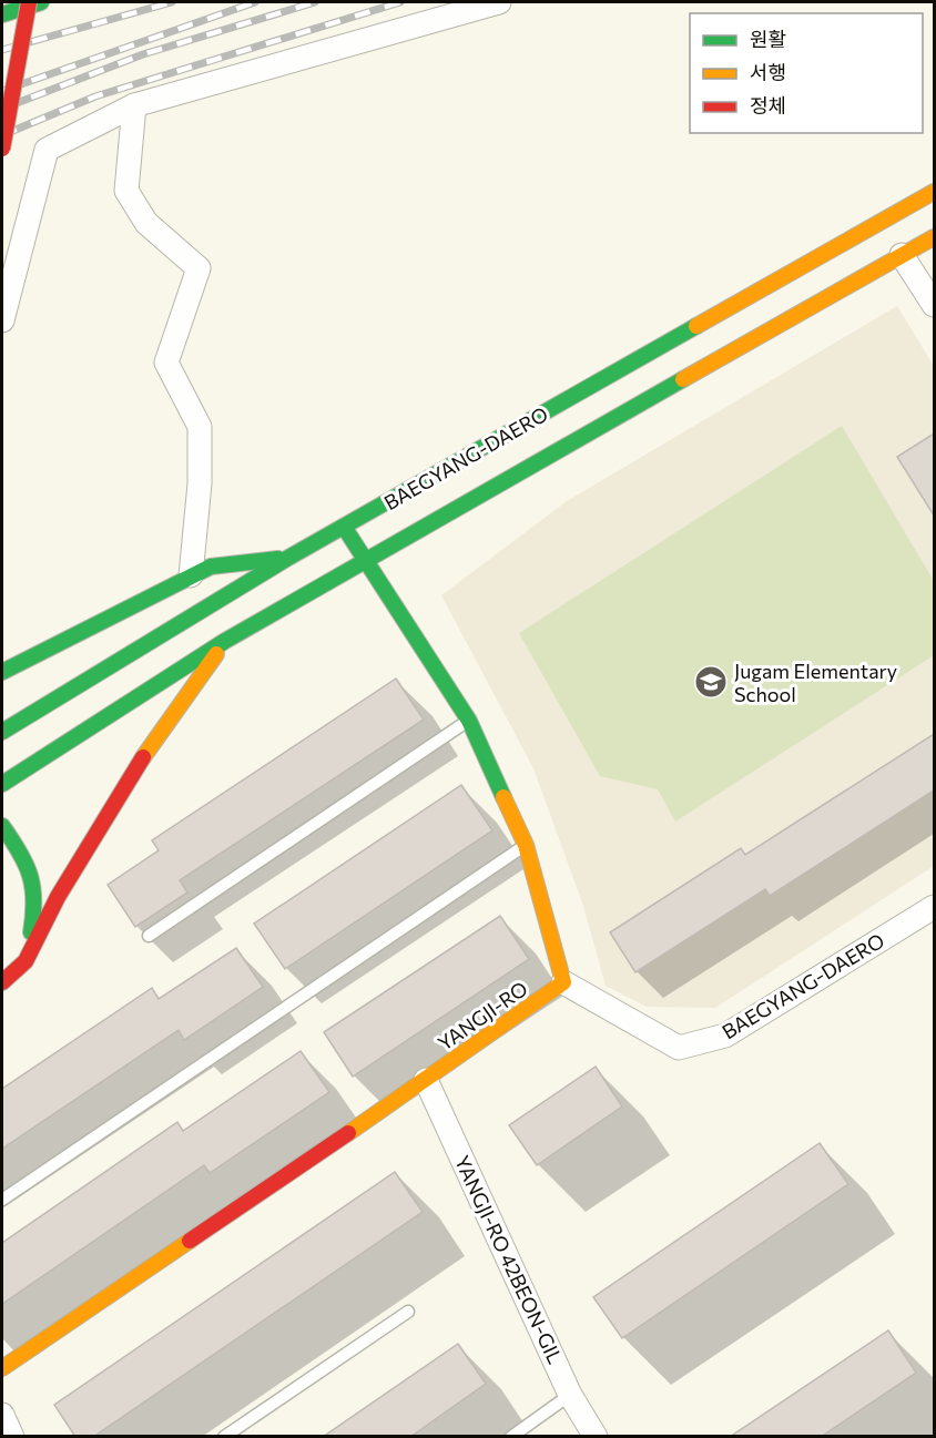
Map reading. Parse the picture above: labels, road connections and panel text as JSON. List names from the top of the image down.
{
  "streets": {
    "main road": ["BAEGYANG-DAERO", "YANGJI-RO"],
    "street": ["YANGJI-RO 42BEON-GIL"]
  },
  "crossings": [
    ["BAEGYANG-DAERO", "YANGJI-RO"],
    ["YANGJI-RO", "YANGJI-RO 42BEON-GIL"]
  ],
  "places": {
    "school or university": ["Jugam Elementary School"]
  },
  "legend": ["원활", "서행", "정체"]
}
